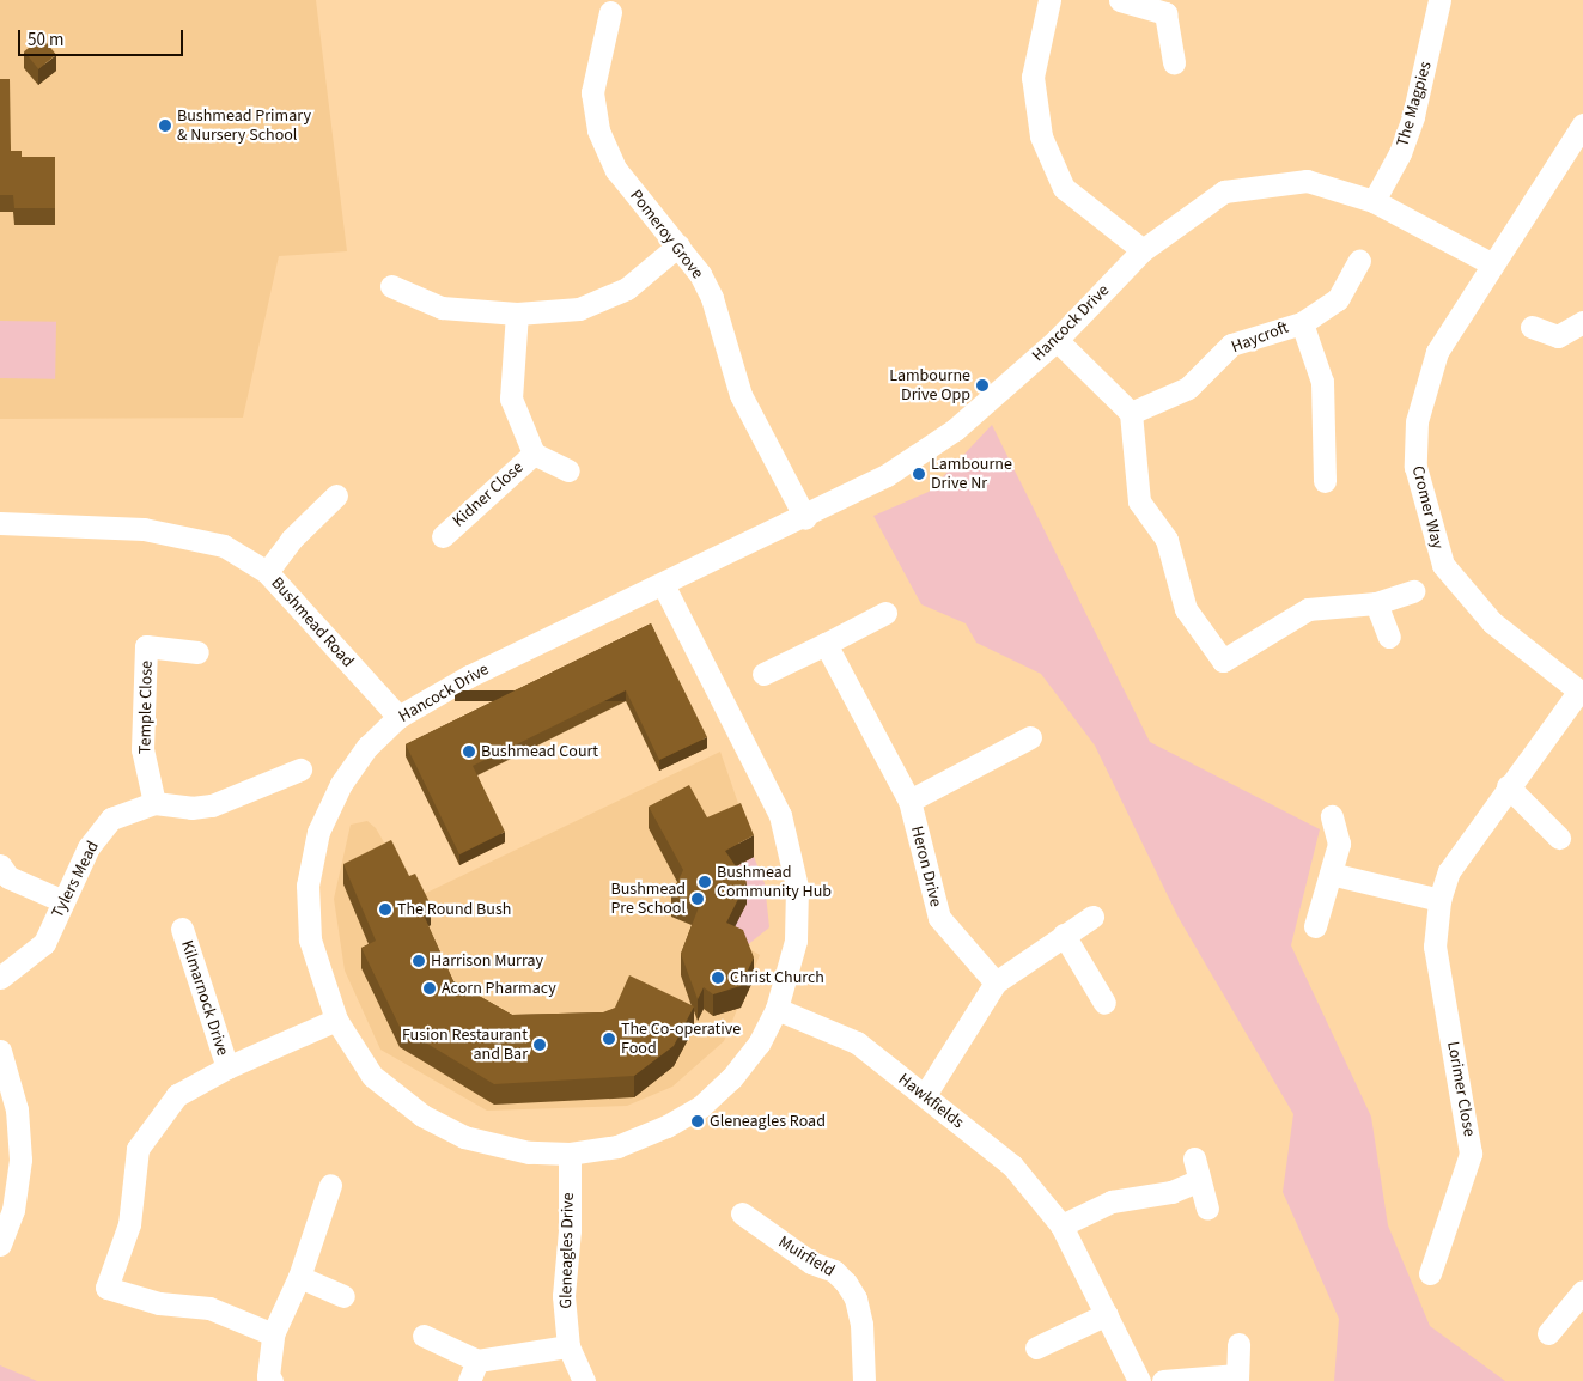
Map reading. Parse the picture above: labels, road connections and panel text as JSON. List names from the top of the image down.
{
  "streets": {
    "street": [
      "The Magpies",
      "Pomeroy Grove",
      "Hancock Drive",
      "Haycroft",
      "Kidner Close",
      "Cromer Way",
      "Bushmead Road",
      "Temple Close",
      "Heron Drive",
      "Tylers Mead",
      "Kilmarnock Drive",
      "Lorimer Close",
      "Hawkfields",
      "Gleneagles Drive",
      "Muirfield"
    ]
  },
  "crossings": [
    ["The Magpies", "Hancock Drive"],
    ["Pomeroy Grove", "Hancock Drive"],
    ["Hancock Drive", "Cromer Way"],
    ["Hancock Drive", "Bushmead Road"],
    ["Hancock Drive", "Kilmarnock Drive"],
    ["Hancock Drive", "Hawkfields"],
    ["Hancock Drive", "Gleneagles Drive"],
    ["Cromer Way", "Lorimer Close"],
    ["Temple Close", "Tylers Mead"]
  ],
  "places": [
    "Bushmead Primary & Nursery School",
    "Lambourne Drive Opp",
    "Lambourne Drive Nr",
    "Bushmead Court",
    "Bushmead Community Hub",
    "Bushmead Pre School",
    "The Round Bush",
    "Harrison Murray",
    "Christ Church",
    "Acorn Pharmacy",
    "The Co-operative Food",
    "Fusion Restaurant and Bar",
    "Gleneagles Road"
  ],
  "scale_bar": "50 m"
}
